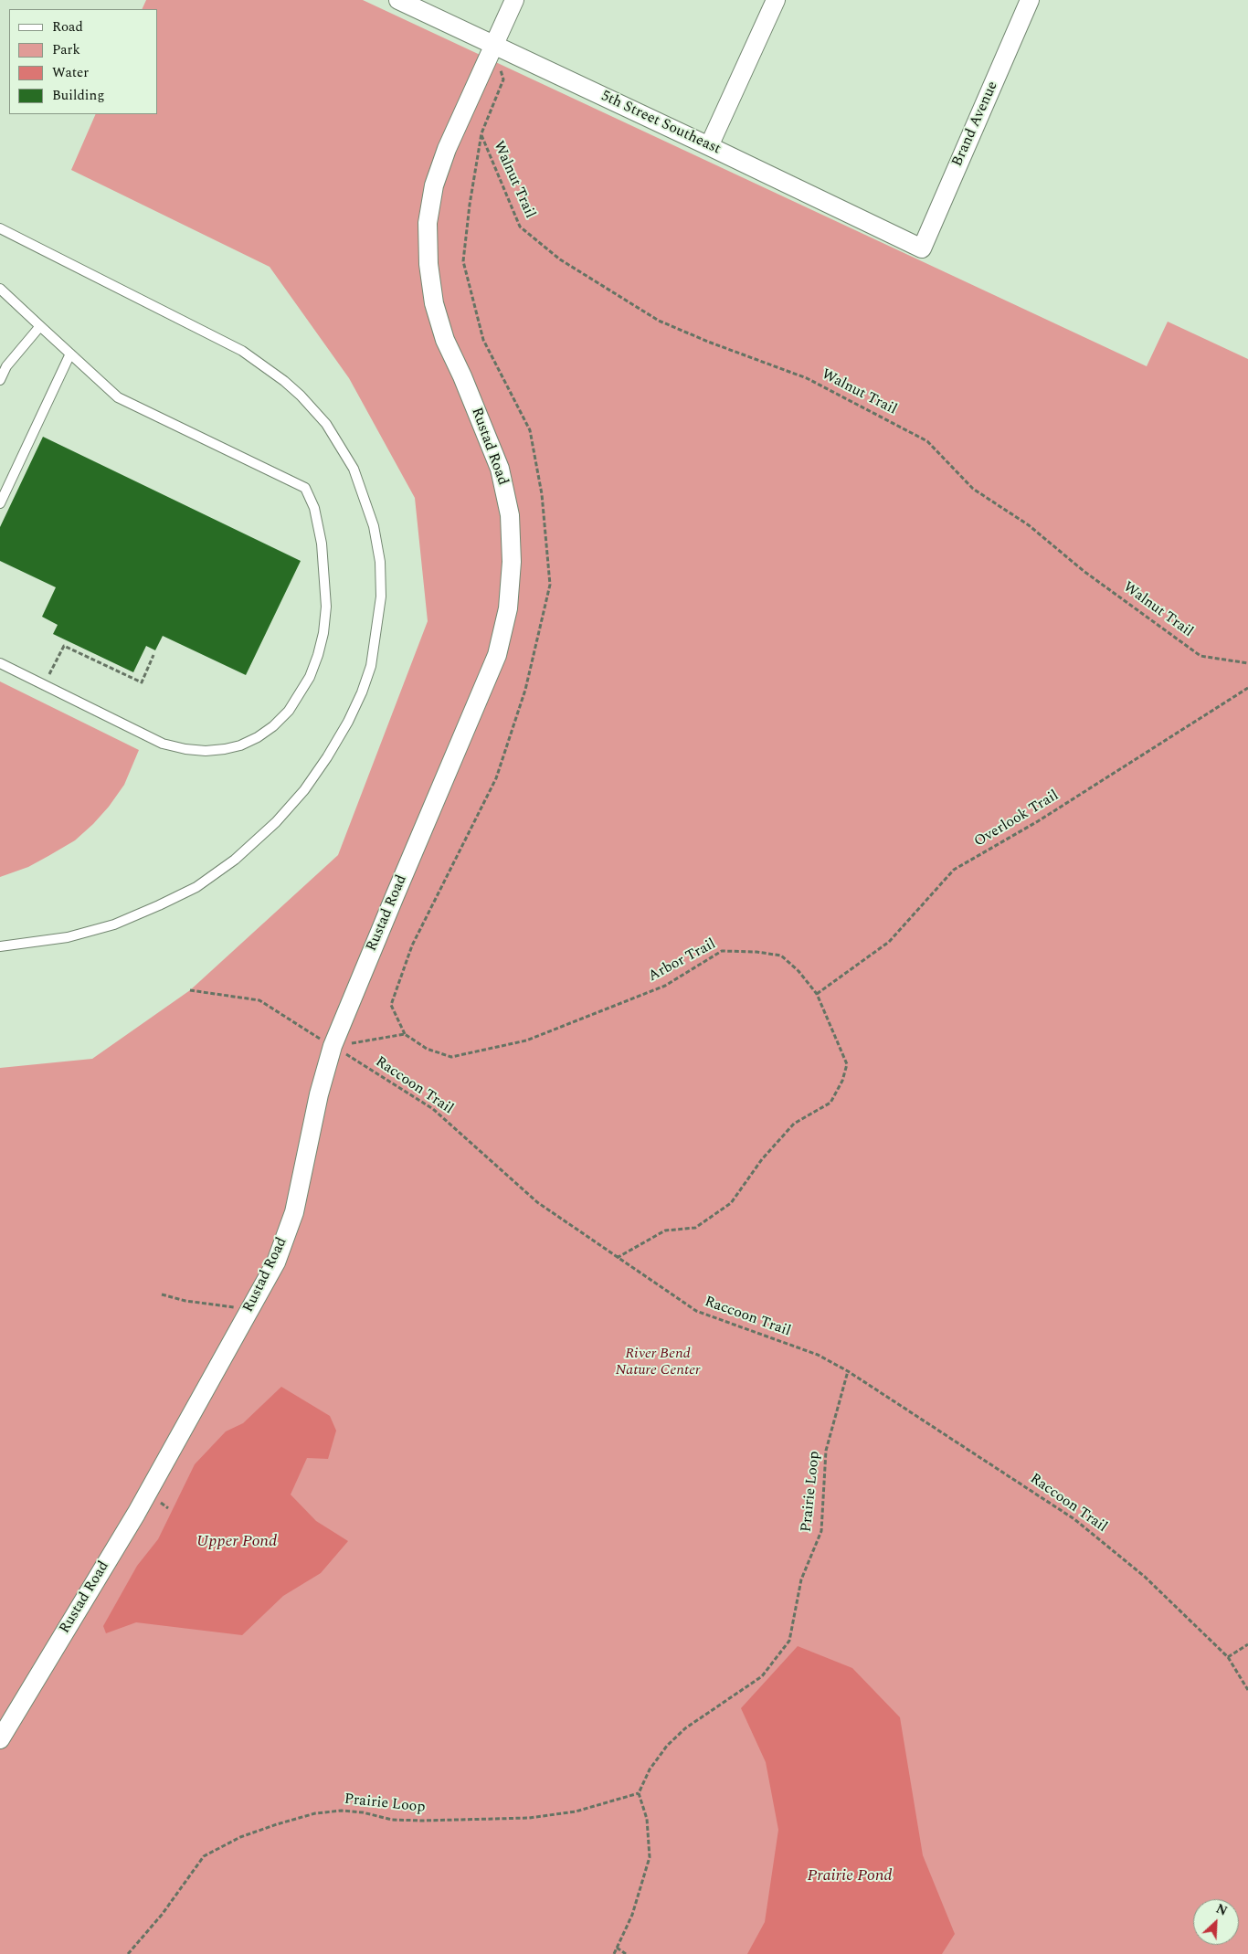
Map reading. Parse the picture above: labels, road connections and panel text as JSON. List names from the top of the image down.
{
  "streets": {
    "street": ["5th Street Southeast", "Brand Avenue", "Rustad Road"],
    "path": [
      "Walnut Trail",
      "Overlook Trail",
      "Arbor Trail",
      "Raccoon Trail",
      "Prairie Loop"
    ]
  },
  "crossings": [
    ["5th Street Southeast", "Brand Avenue"],
    ["5th Street Southeast", "Rustad Road"],
    ["Rustad Road", "Raccoon Trail"],
    ["Overlook Trail", "Arbor Trail"],
    ["Arbor Trail", "Raccoon Trail"],
    ["Raccoon Trail", "Prairie Loop"]
  ],
  "water": ["Upper Pond", "Prairie Pond"],
  "parks": ["River Bend Nature Center"],
  "legend": [
    "Road",
    "Park",
    "Water",
    "Building"
  ],
  "north": "top right"
}
